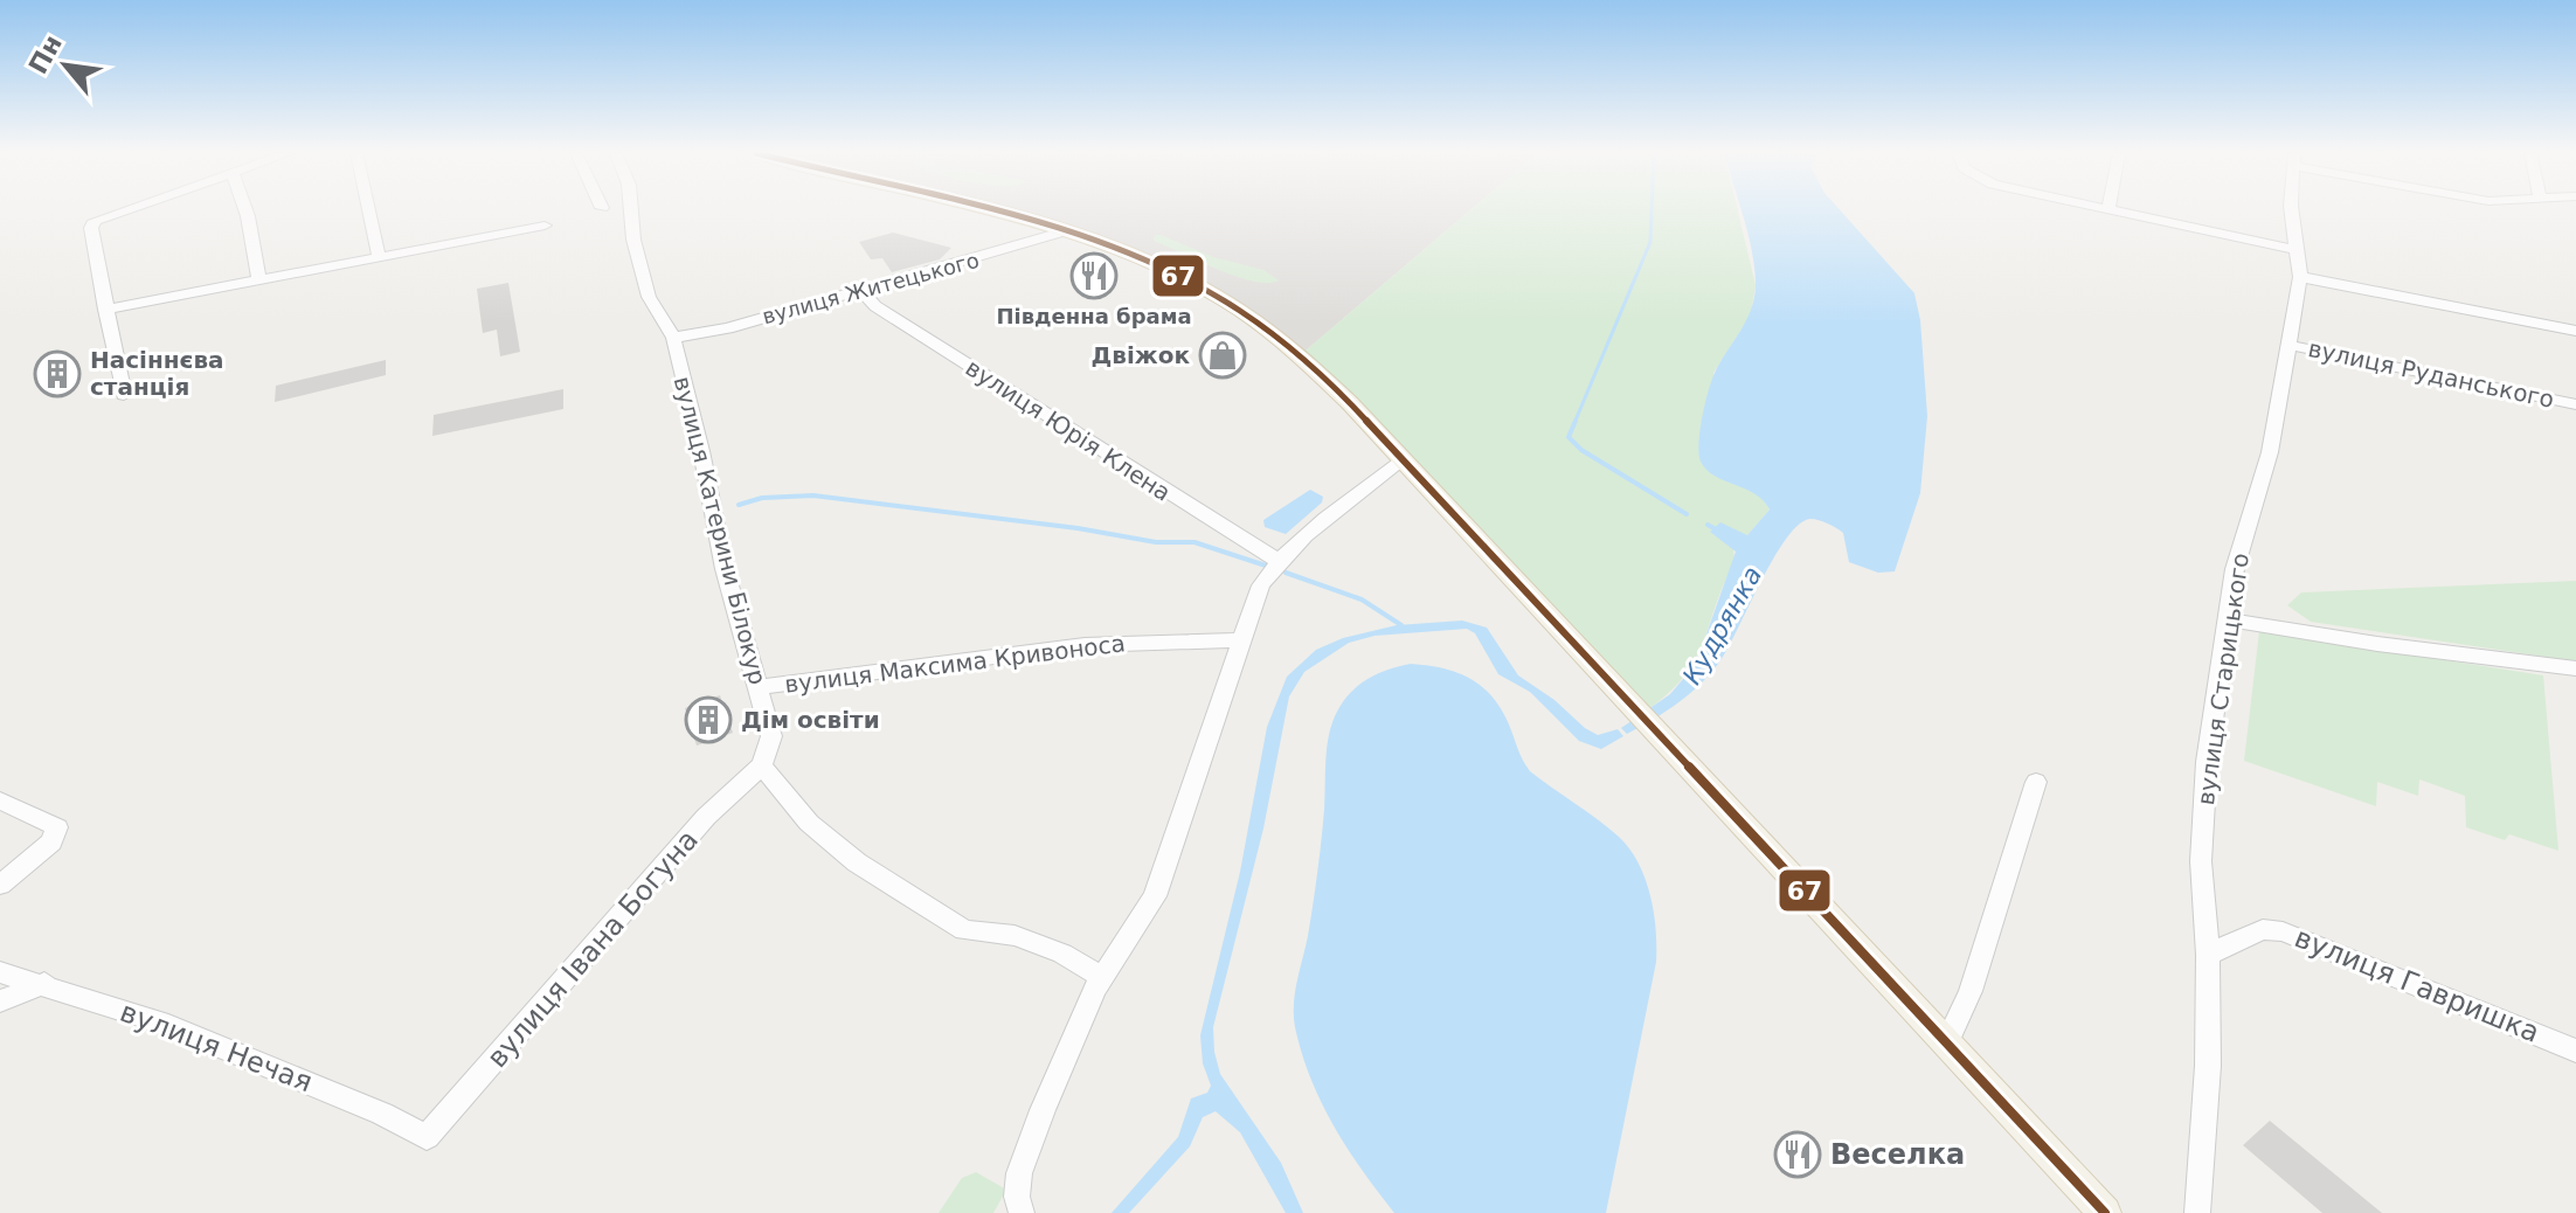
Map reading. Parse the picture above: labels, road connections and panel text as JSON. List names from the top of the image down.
{
  "streets": {
    "street": [
      "вулиця Житецького",
      "вулиця Руданського",
      "вулиця Юрія Клена",
      "вулиця Катерини Білокур",
      "вулиця Максима Кривоноса",
      "вулиця Старицького",
      "вулиця Івана Богуна",
      "вулиця Гавришка",
      "вулиця Нечая"
    ]
  },
  "crossings": [
    ["вулиця Житецького", "вулиця Юрія Клена"],
    ["вулиця Житецького", "вулиця Катерини Білокур"],
    ["вулиця Руданського", "вулиця Старицького"],
    ["вулиця Катерини Білокур", "вулиця Максима Кривоноса"],
    ["вулиця Катерини Білокур", "вулиця Івана Богуна"],
    ["вулиця Старицького", "вулиця Гавришка"],
    ["вулиця Івана Богуна", "вулиця Нечая"]
  ],
  "water": ["Кудрянка"],
  "places": {
    "restaurant": ["Південна брама", "Веселка"],
    "shop": ["Двіжок"],
    "building": ["Насіннєва станція", "Дім освіти"]
  },
  "lines": ["transit line 67"],
  "north": "top left"
}
